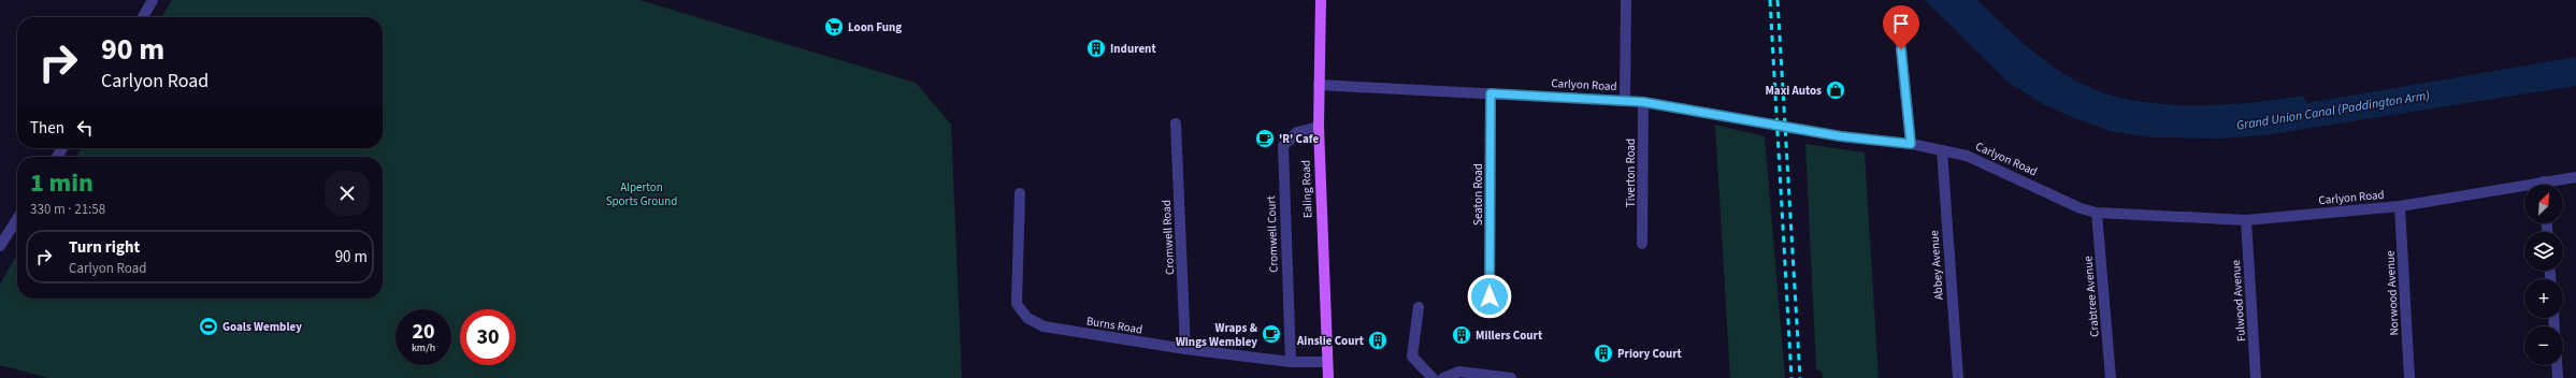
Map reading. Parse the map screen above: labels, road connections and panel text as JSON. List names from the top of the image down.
{
  "streets": {
    "main road": ["Ealing Road"],
    "street": [
      "Carlyon Road",
      "Tiverton Road",
      "Seaton Road",
      "Cromwell Court",
      "Cromwell Road",
      "Abbey Avenue",
      "Norwood Avenue",
      "Crabtree Avenue",
      "Fulwood Avenue",
      "Burns Road"
    ]
  },
  "crossings": [
    ["Carlyon Road", "Tiverton Road"],
    ["Carlyon Road", "Ealing Road"],
    ["Carlyon Road", "Seaton Road"],
    ["Carlyon Road", "Abbey Avenue"],
    ["Carlyon Road", "Norwood Avenue"],
    ["Carlyon Road", "Crabtree Avenue"],
    ["Carlyon Road", "Fulwood Avenue"],
    ["Ealing Road", "Cromwell Court"],
    ["Ealing Road", "Burns Road"],
    ["Cromwell Court", "Burns Road"],
    ["Cromwell Road", "Burns Road"]
  ],
  "water": ["Grand Union Canal (Paddington Arm)"],
  "parks": ["Alperton Sports Ground"],
  "places": {
    "supermarket": ["Loon Fung"],
    "building": [
      "Indurent",
      "Millers Court",
      "Ainslie Court",
      "Priory Court"
    ],
    "shop": ["Maxi Autos"],
    "cafe": ["'R' Cafe", "Wraps & Wings Wembley"],
    "sports": ["Goals Wembley"]
  },
  "north": "top right",
  "page": {
    "turn": ["90 m", "Carlyon Road"],
    "then": "Then",
    "heading": ["1 min", "330 m · 21:58"],
    "map_buttons": ["+", "−"],
    "list": [
      {
        "name": "Turn right",
        "note": "Carlyon Road",
        "value": "90 m"
      }
    ],
    "speed": "20 km/h",
    "limit": "30"
  }
}
